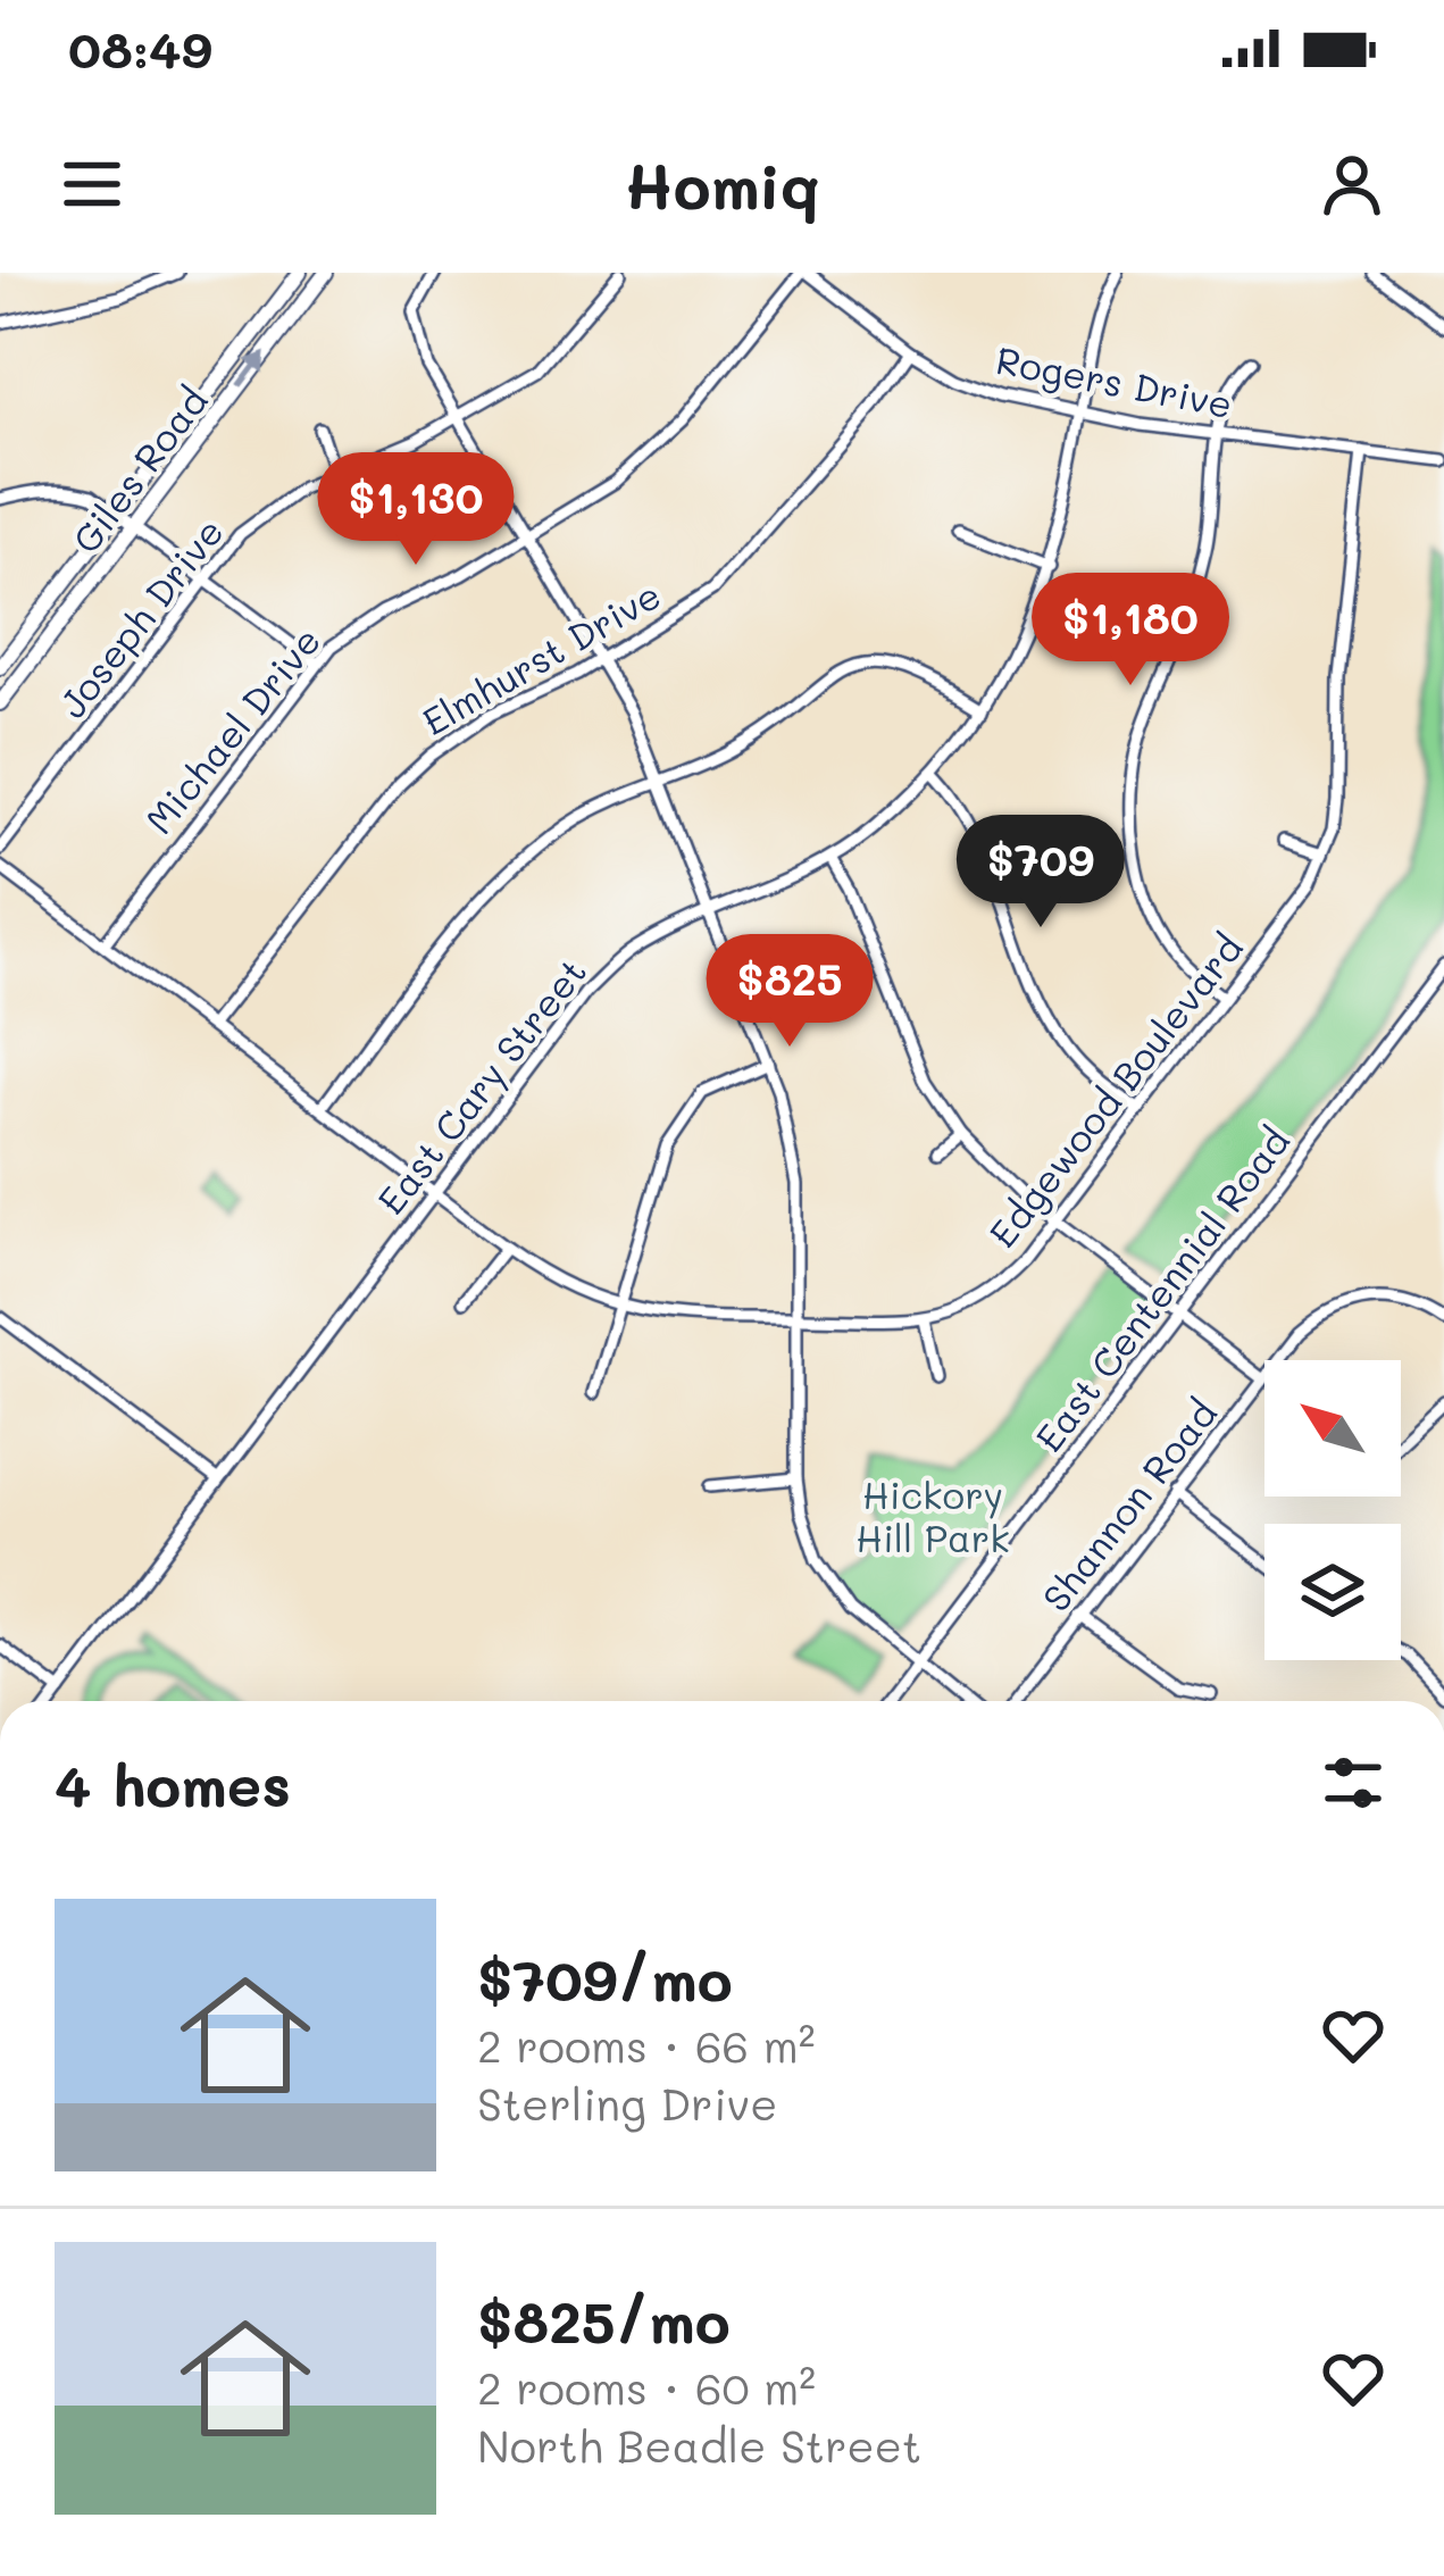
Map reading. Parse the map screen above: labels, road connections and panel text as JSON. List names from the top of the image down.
{
  "streets": {
    "main road": ["Giles Road"],
    "street": [
      "Rogers Drive",
      "Joseph Drive",
      "Elmhurst Drive",
      "Michael Drive",
      "East Cary Street",
      "Edgewood Boulevard",
      "East Centennial Road",
      "Shannon Road"
    ]
  },
  "crossings": [
    ["Rogers Drive", "Elmhurst Drive"],
    ["Rogers Drive", "Michael Drive"],
    ["Rogers Drive", "East Cary Street"],
    ["Rogers Drive", "Edgewood Boulevard"],
    ["Elmhurst Drive", "Edgewood Boulevard"],
    ["Michael Drive", "Edgewood Boulevard"],
    ["East Cary Street", "Edgewood Boulevard"]
  ],
  "parks": ["Hickory Hill Park"],
  "north": "top left",
  "page": {
    "status": "08:49",
    "header": "Homiq",
    "price": [
      "$1,130",
      "$1,180",
      "$709",
      "$825"
    ],
    "heading": "4 homes",
    "list": [
      {
        "name": "$709/mo",
        "note": "2 rooms · 66 m² · Sterling Drive"
      },
      {
        "name": "$825/mo",
        "note": "2 rooms · 60 m² · North Beadle Street"
      }
    ]
  }
}
